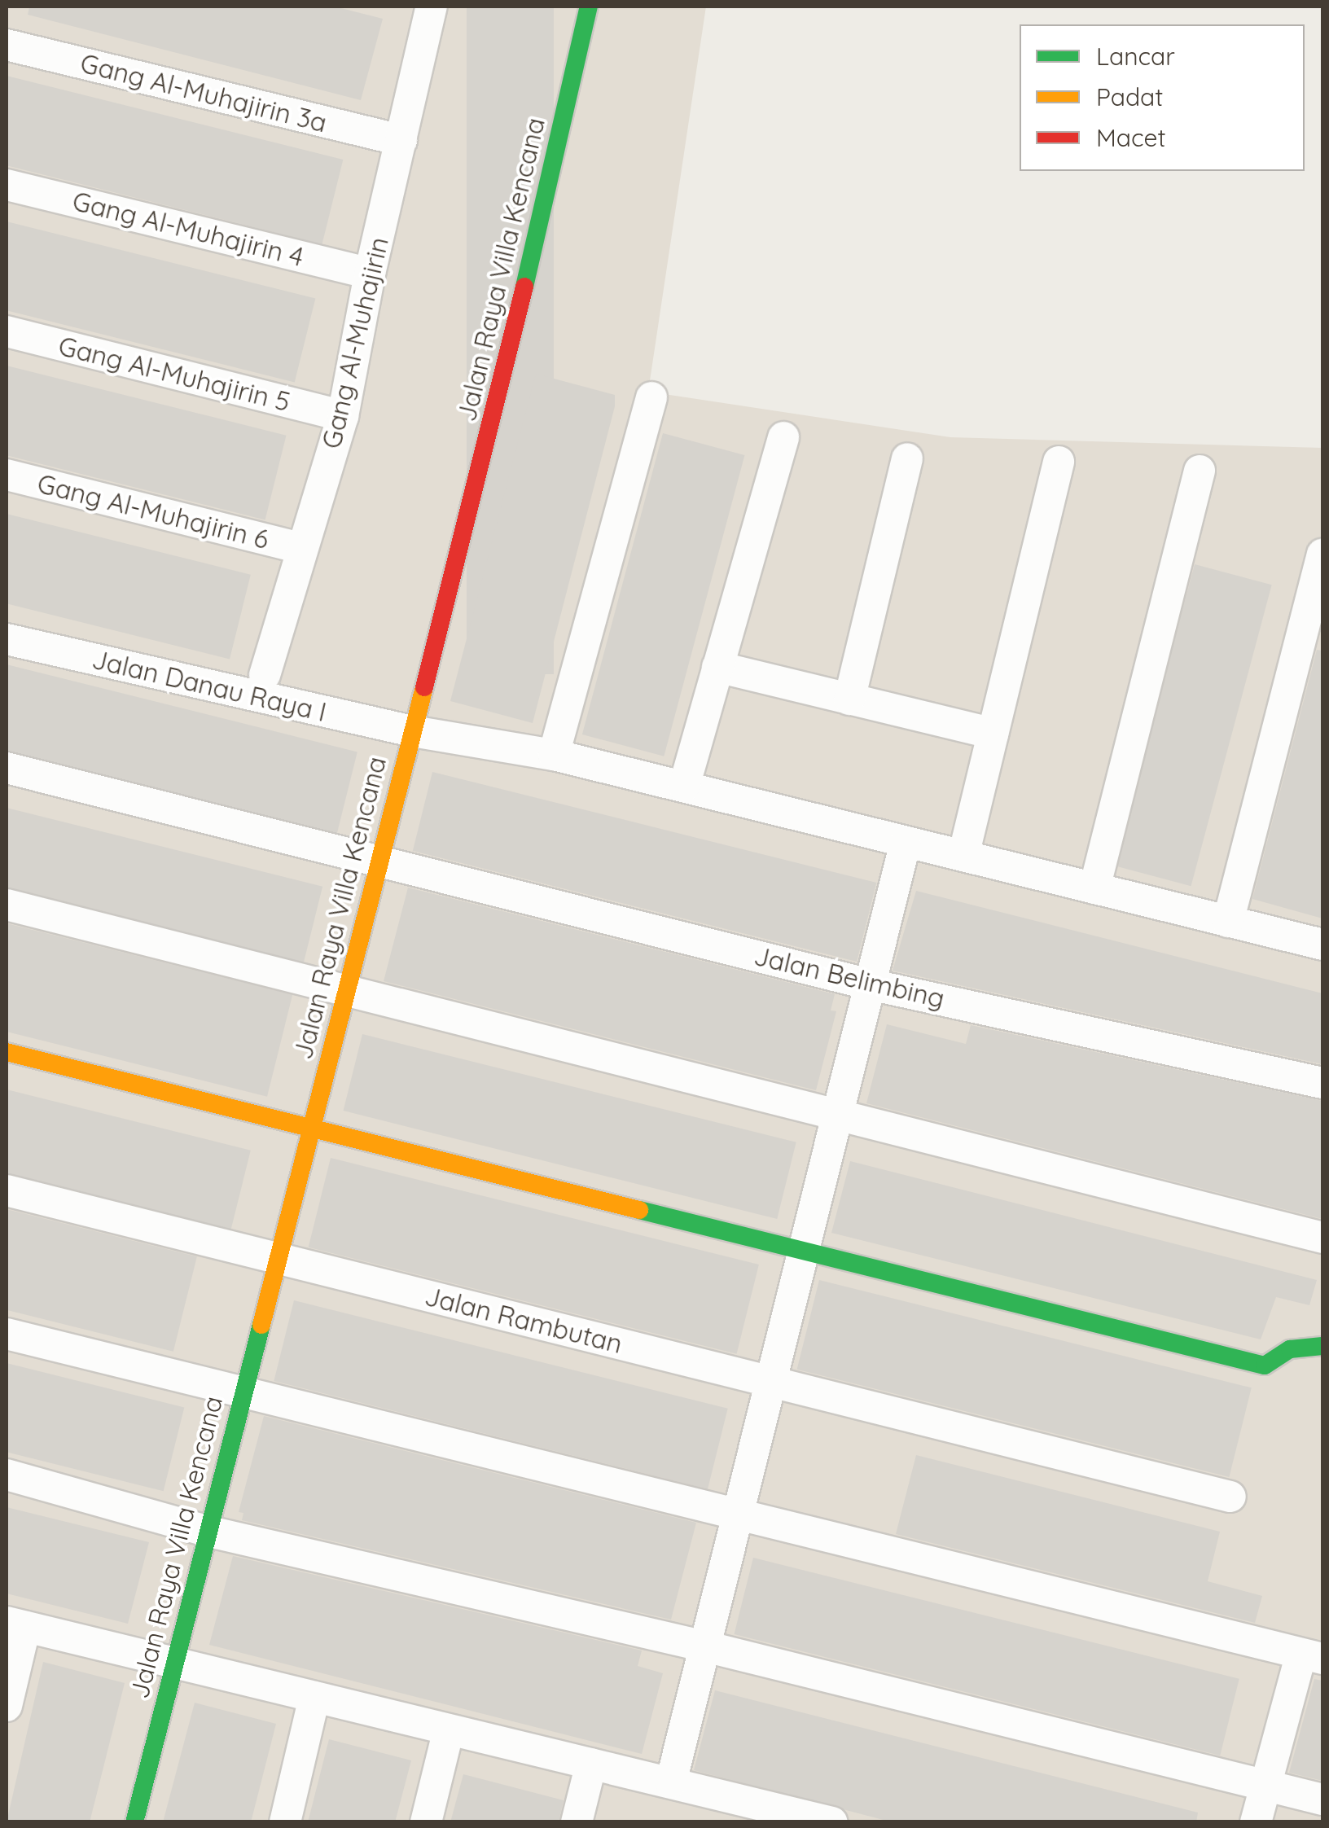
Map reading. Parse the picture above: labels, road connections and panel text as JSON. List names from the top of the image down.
{
  "streets": {
    "street": [
      "Gang Al-Muhajirin 3a",
      "Gang Al-Muhajirin 4",
      "Jalan Raya Villa Kencana",
      "Gang Al-Muhajirin",
      "Gang Al-Muhajirin 5",
      "Gang Al-Muhajirin 6",
      "Jalan Danau Raya I",
      "Jalan Belimbing",
      "Jalan Rambutan"
    ]
  },
  "crossings": [
    ["Gang Al-Muhajirin 3a", "Gang Al-Muhajirin"],
    ["Gang Al-Muhajirin 4", "Gang Al-Muhajirin"],
    ["Jalan Raya Villa Kencana", "Jalan Danau Raya I"],
    ["Jalan Raya Villa Kencana", "Jalan Belimbing"],
    ["Jalan Raya Villa Kencana", "Jalan Rambutan"],
    ["Gang Al-Muhajirin", "Gang Al-Muhajirin 5"],
    ["Gang Al-Muhajirin", "Gang Al-Muhajirin 6"]
  ],
  "legend": ["Lancar", "Padat", "Macet"]
}
